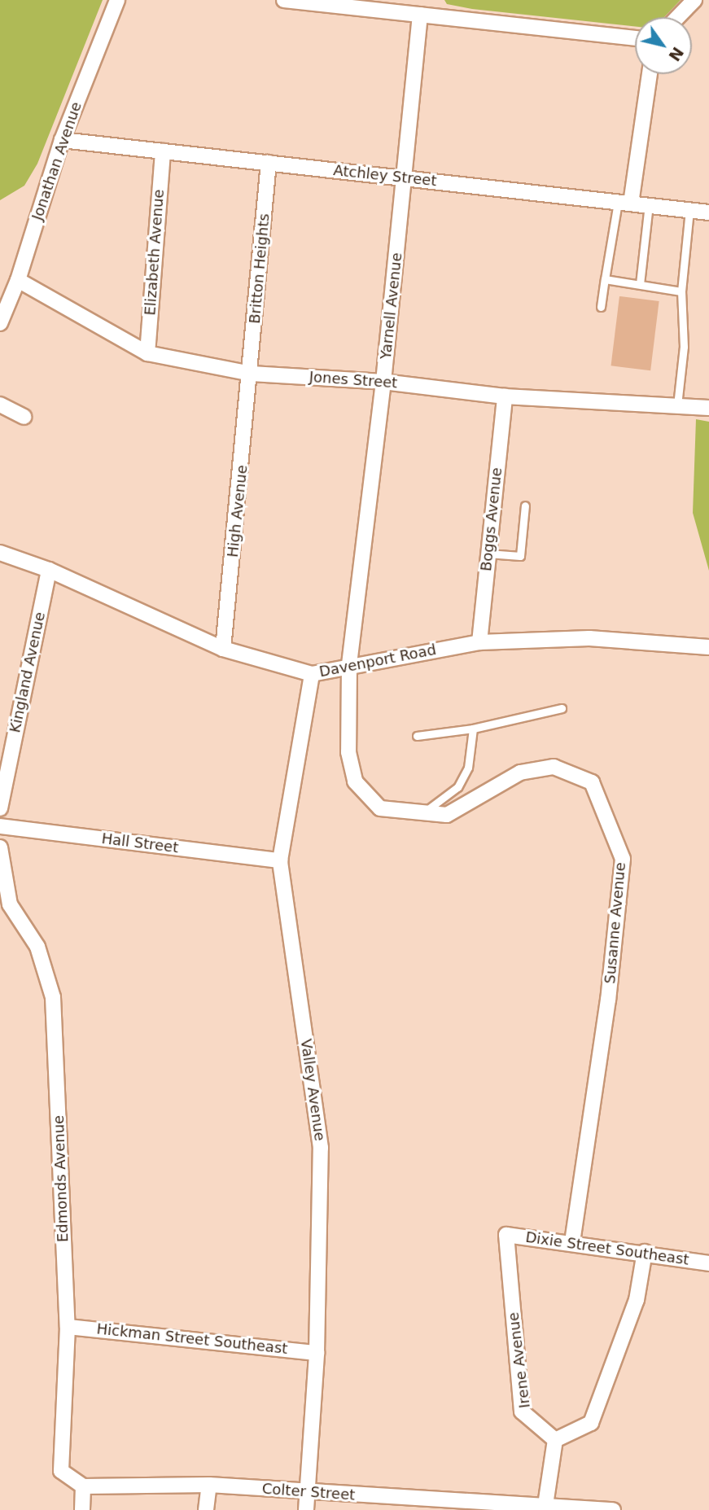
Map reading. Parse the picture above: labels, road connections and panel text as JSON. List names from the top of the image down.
{
  "streets": {
    "street": [
      "Jonathan Avenue",
      "Atchley Street",
      "Elizabeth Avenue",
      "Britton Heights",
      "Yarnell Avenue",
      "Jones Street",
      "High Avenue",
      "Boggs Avenue",
      "Davenport Road",
      "Kingland Avenue",
      "Hall Street",
      "Susanne Avenue",
      "Valley Avenue",
      "Edmonds Avenue",
      "Dixie Street Southeast",
      "Hickman Street Southeast",
      "Irene Avenue",
      "Colter Street"
    ]
  },
  "crossings": [
    ["Jonathan Avenue", "Atchley Street"],
    ["Jonathan Avenue", "Jones Street"],
    ["Atchley Street", "Elizabeth Avenue"],
    ["Atchley Street", "Britton Heights"],
    ["Atchley Street", "Yarnell Avenue"],
    ["Elizabeth Avenue", "Jones Street"],
    ["Britton Heights", "Jones Street"],
    ["Britton Heights", "High Avenue"],
    ["Yarnell Avenue", "Jones Street"],
    ["Yarnell Avenue", "Davenport Road"],
    ["Yarnell Avenue", "Susanne Avenue"],
    ["Jones Street", "High Avenue"],
    ["Jones Street", "Boggs Avenue"],
    ["High Avenue", "Davenport Road"],
    ["Boggs Avenue", "Davenport Road"],
    ["Davenport Road", "Kingland Avenue"],
    ["Davenport Road", "Susanne Avenue"],
    ["Davenport Road", "Valley Avenue"],
    ["Hall Street", "Valley Avenue"],
    ["Susanne Avenue", "Dixie Street Southeast"],
    ["Valley Avenue", "Hickman Street Southeast"],
    ["Valley Avenue", "Colter Street"],
    ["Edmonds Avenue", "Hickman Street Southeast"],
    ["Edmonds Avenue", "Colter Street"],
    ["Dixie Street Southeast", "Irene Avenue"]
  ],
  "north": "bottom right"
}
